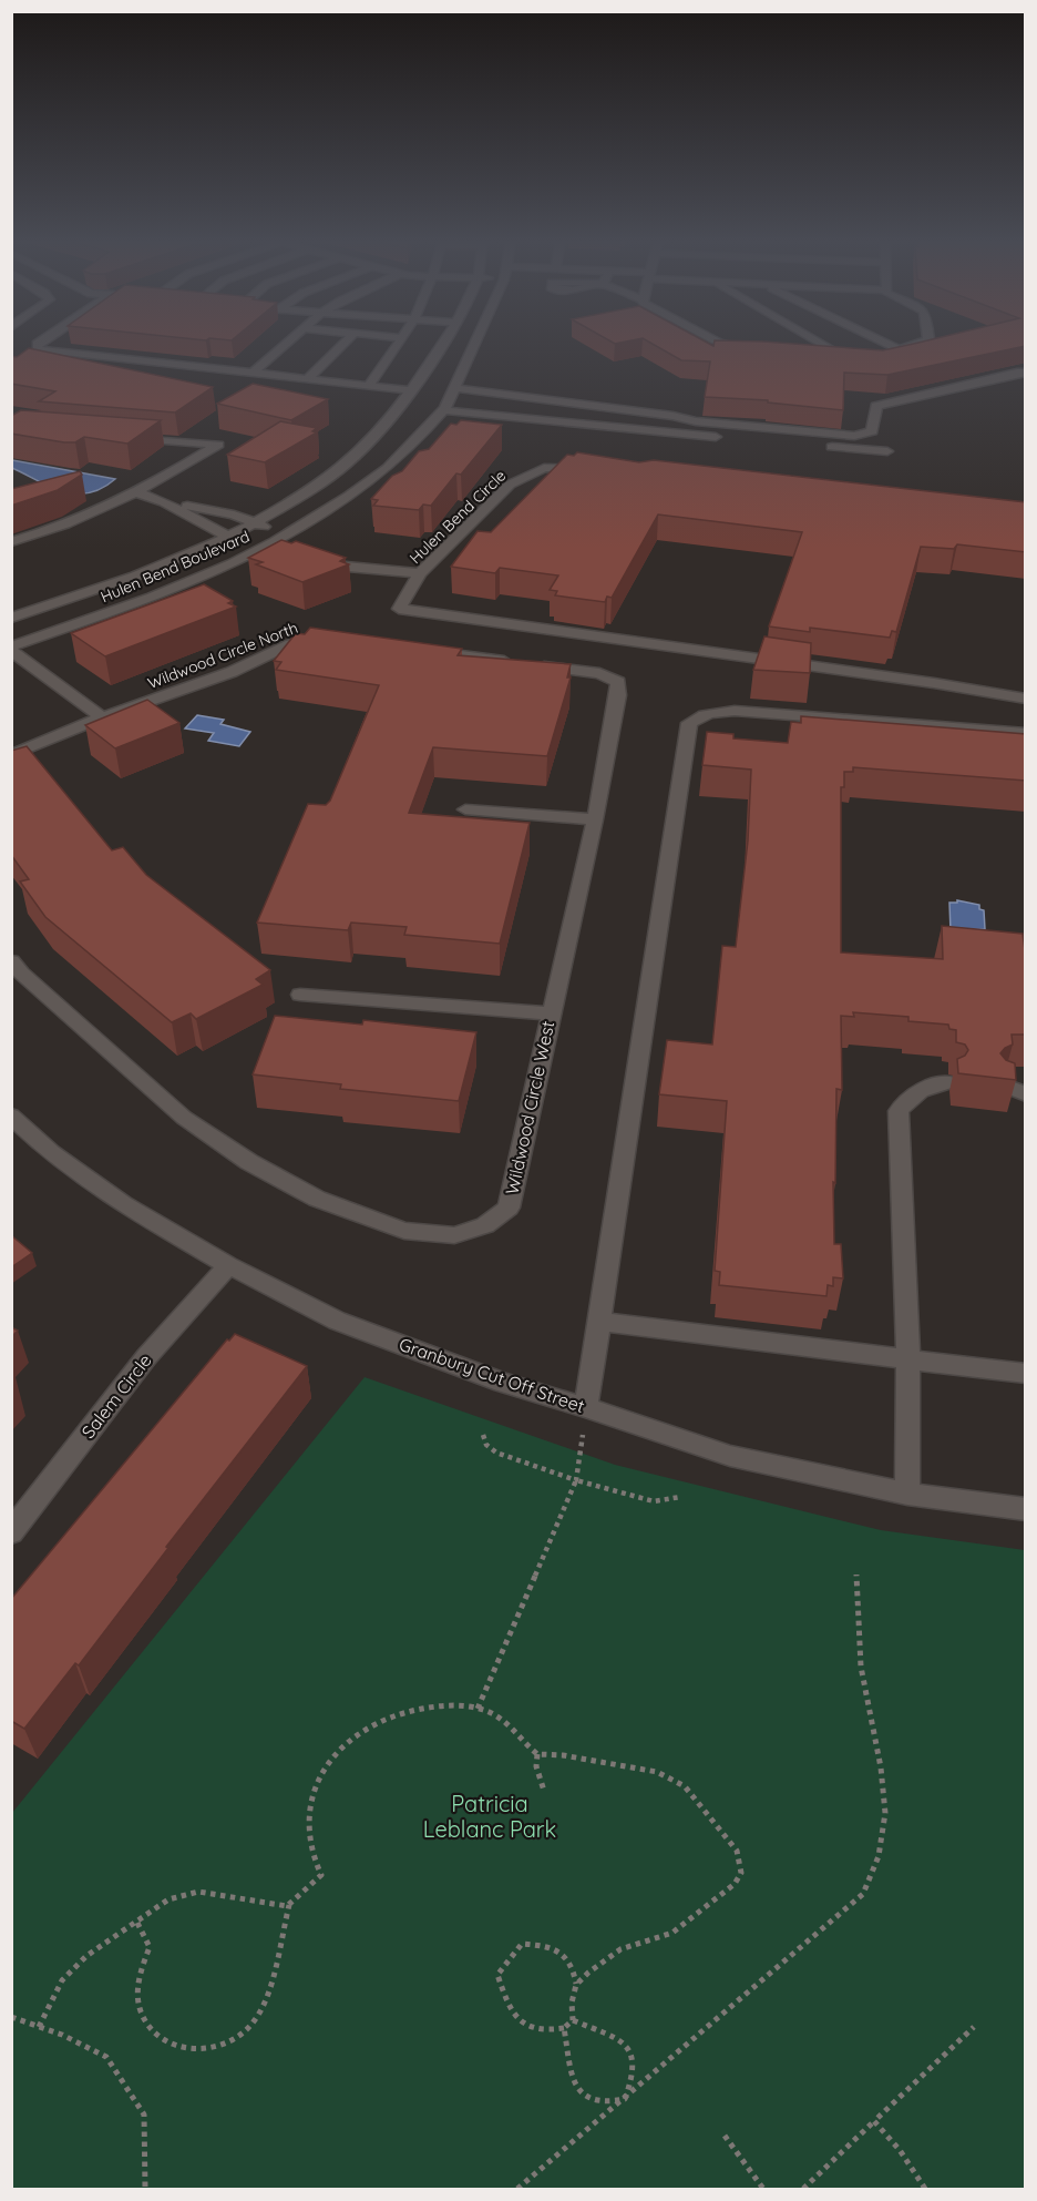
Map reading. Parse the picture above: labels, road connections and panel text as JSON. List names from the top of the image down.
{
  "streets": {
    "street": [
      "Hulen Bend Circle",
      "Hulen Bend Boulevard",
      "Wildwood Circle North",
      "Wildwood Circle West",
      "Granbury Cut Off Street",
      "Salem Circle"
    ]
  },
  "crossings": [
    ["Granbury Cut Off Street", "Salem Circle"]
  ],
  "parks": ["Patricia Leblanc Park"]
}
